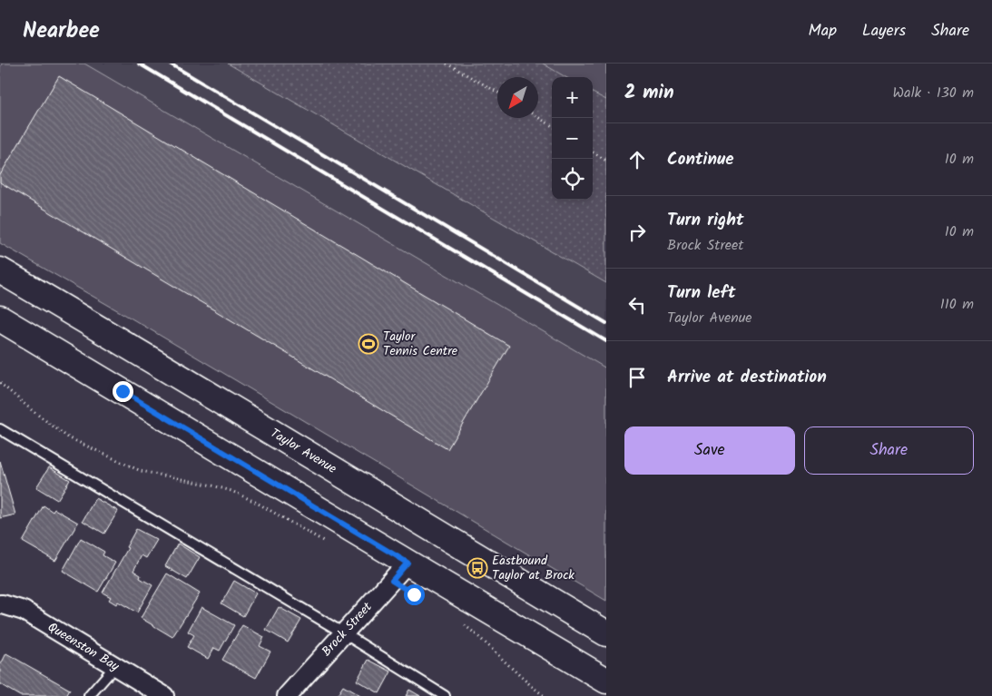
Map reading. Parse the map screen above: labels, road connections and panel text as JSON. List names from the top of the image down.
{
  "streets": {
    "main road": ["Taylor Avenue"],
    "street": ["Brock Street", "Queenston Bay"]
  },
  "places": {
    "sports": ["Taylor Tennis Centre"],
    "bus stop": ["Eastbound Taylor at Brock"]
  },
  "north": "bottom left",
  "page": {
    "header": "Nearbee",
    "nav": ["Map", "Layers", "Share"],
    "heading": ["2 min", "Walk · 130 m"],
    "map_buttons": ["+", "−"],
    "list": [
      ["Continue", "10 m"],
      ["Turn right", "Brock Street", "10 m"],
      ["Turn left", "Taylor Avenue", "110 m"],
      "Arrive at destination"
    ],
    "buttons": ["Save", "Share"]
  }
}
